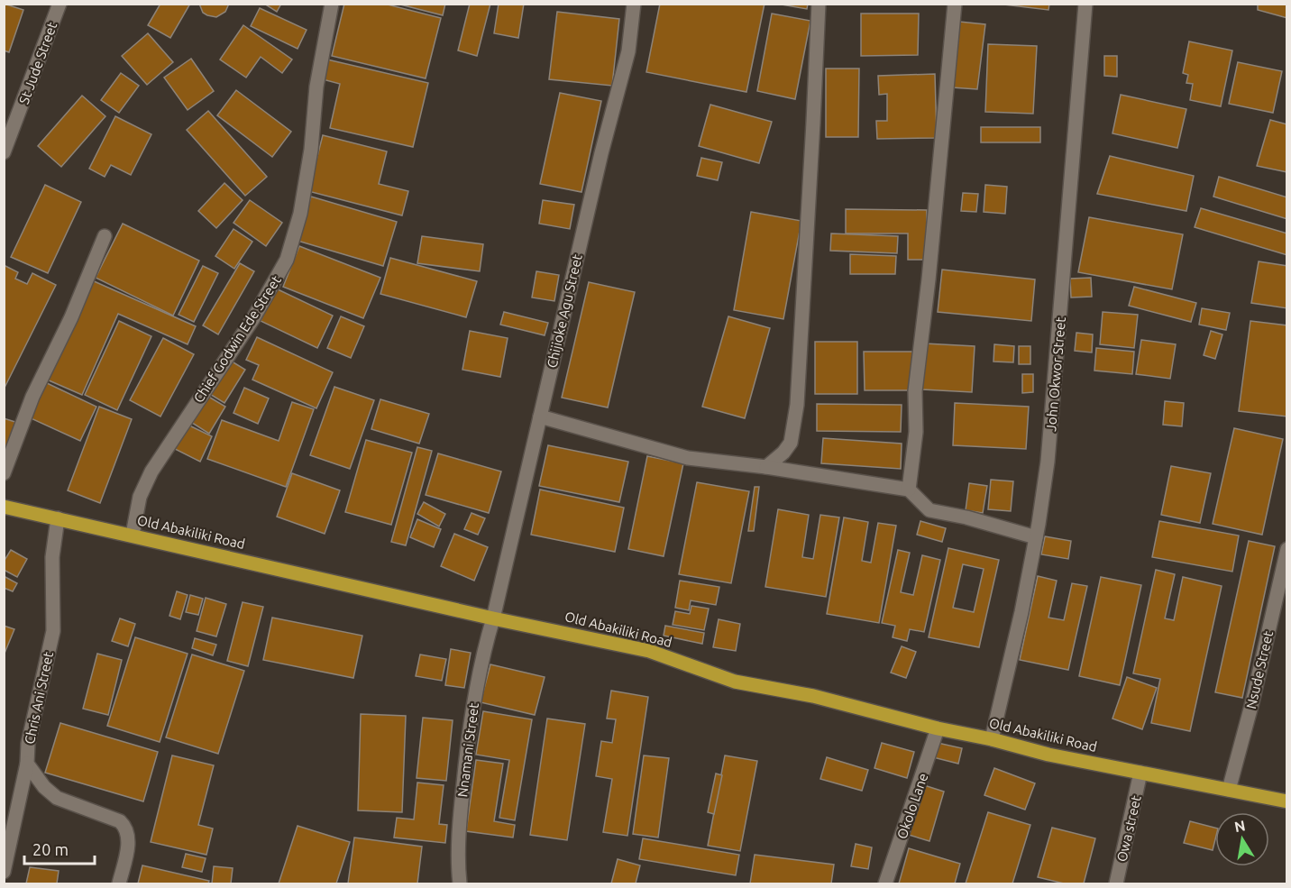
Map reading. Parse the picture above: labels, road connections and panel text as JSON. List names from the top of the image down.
{
  "streets": {
    "main road": ["Old Abakiliki Road"],
    "street": [
      "St Jude Street",
      "Chijioke Agu Street",
      "Chief Godwin Ede Street",
      "John Okwor Street",
      "Nsude Street",
      "Chris Ani Street",
      "Nnamani Street",
      "Okolo Lane",
      "Owa street"
    ]
  },
  "crossings": [
    ["Chijioke Agu Street", "Old Abakiliki Road"],
    ["Chijioke Agu Street", "Nnamani Street"],
    ["Chief Godwin Ede Street", "Old Abakiliki Road"],
    ["John Okwor Street", "Old Abakiliki Road"],
    ["Old Abakiliki Road", "Nsude Street"],
    ["Old Abakiliki Road", "Chris Ani Street"],
    ["Old Abakiliki Road", "Nnamani Street"],
    ["Old Abakiliki Road", "Okolo Lane"],
    ["Old Abakiliki Road", "Owa street"]
  ],
  "scale_bar": "20 m",
  "north": "top"
}
